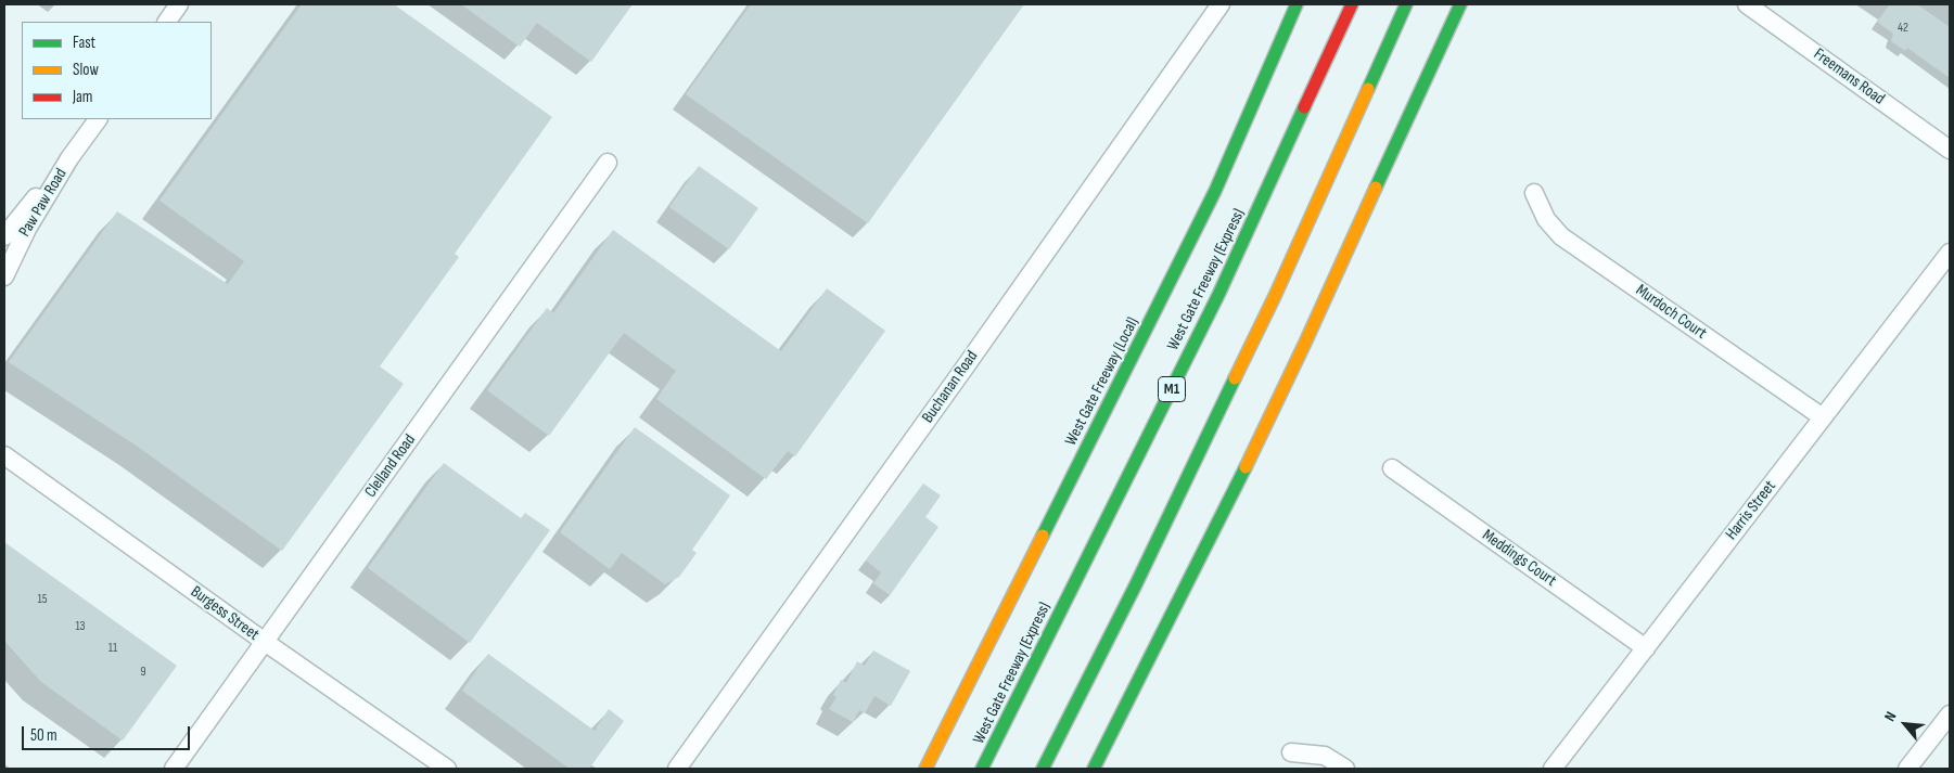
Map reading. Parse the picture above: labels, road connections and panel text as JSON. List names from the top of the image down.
{
  "streets": {
    "highway": ["West Gate Freeway (Express)", "West Gate Freeway (Local)", "M1"],
    "street": [
      "Freemans Road",
      "Paw Paw Road",
      "Murdoch Court",
      "Buchanan Road",
      "Clelland Road",
      "Harris Street",
      "Meddings Court",
      "Burgess Street"
    ]
  },
  "crossings": [
    ["Murdoch Court", "Harris Street"],
    ["Clelland Road", "Burgess Street"],
    ["Harris Street", "Meddings Court"]
  ],
  "house_numbers": [
    "42",
    "15",
    "13",
    "11",
    "9"
  ],
  "legend": ["Fast", "Slow", "Jam"],
  "scale_bar": "50 m",
  "north": "top left"
}
